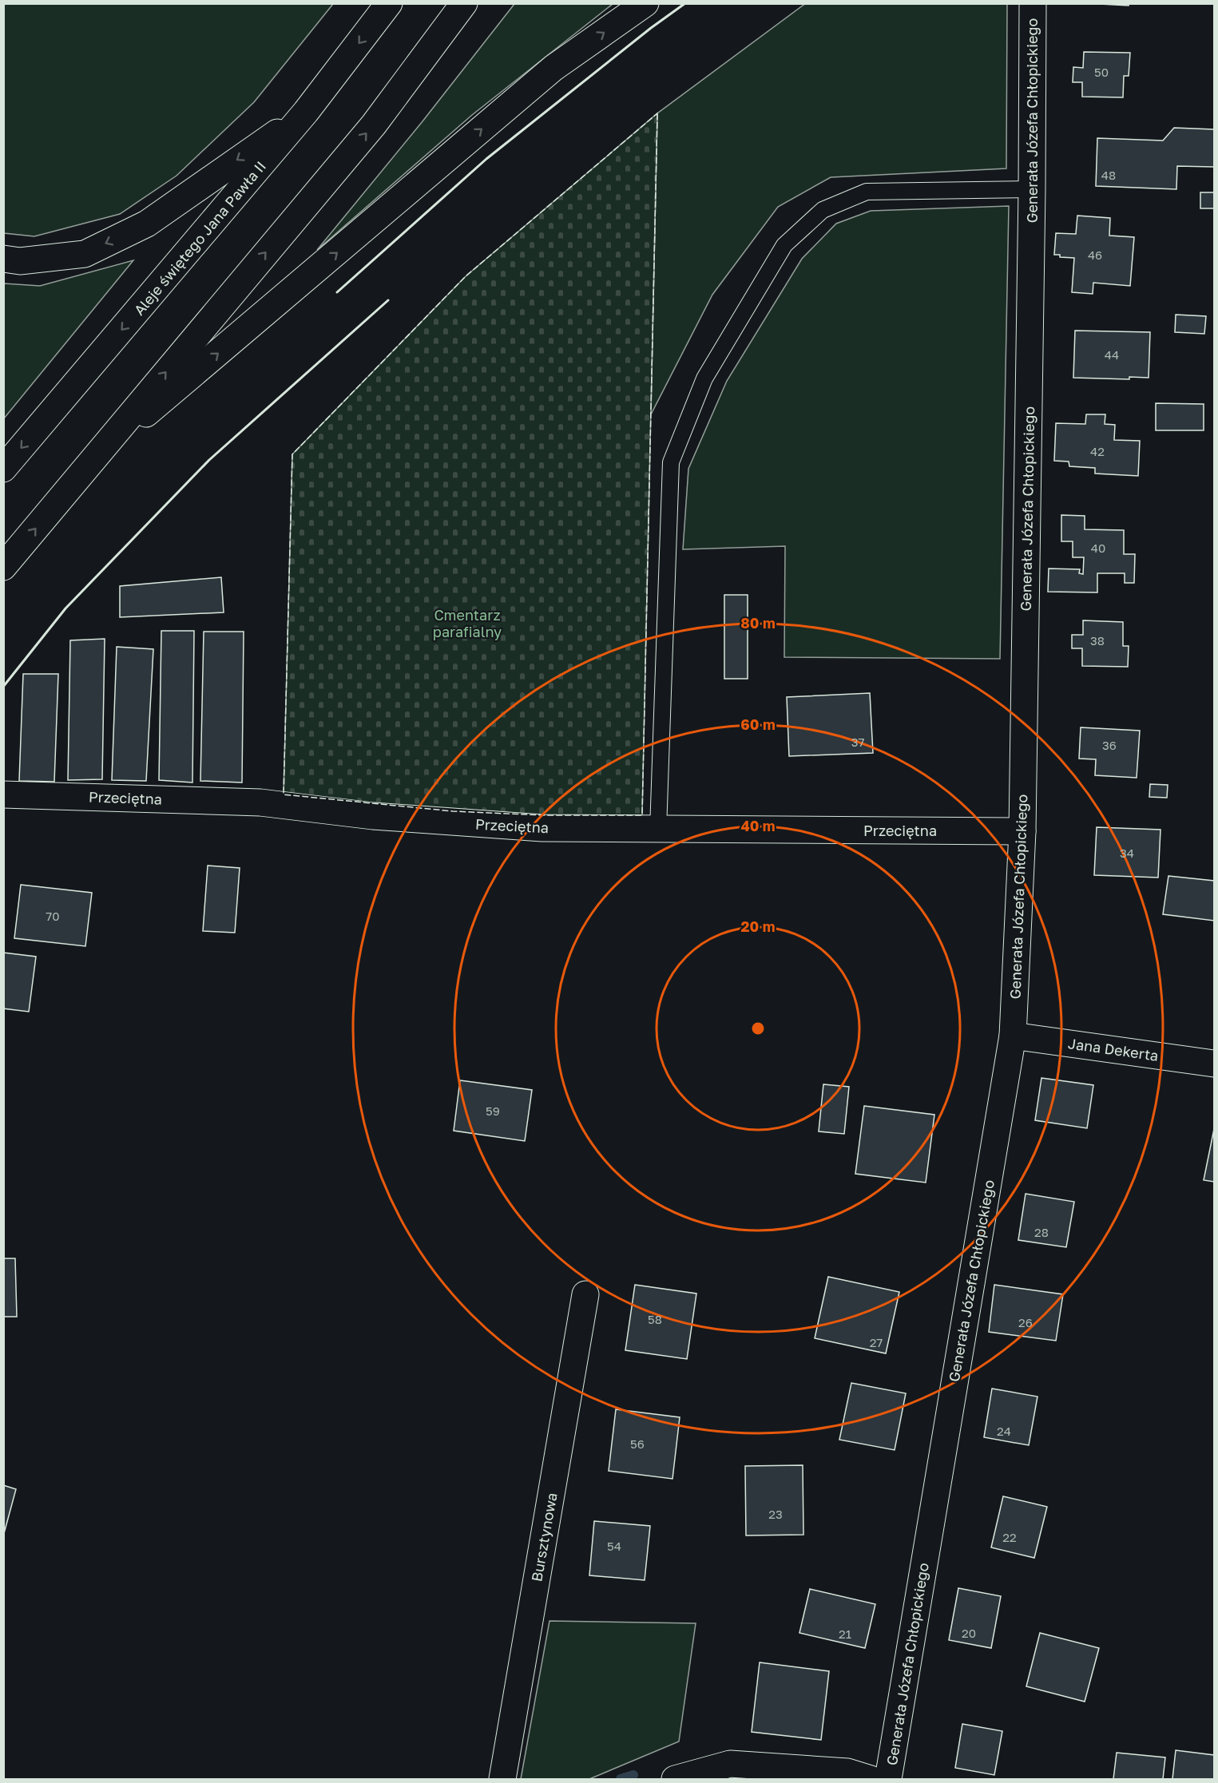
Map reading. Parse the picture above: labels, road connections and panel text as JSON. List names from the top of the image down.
{
  "streets": {
    "main road": [
      "Generała Józefa Chłopickiego",
      "Aleje świętego Jana Pawła II",
      "Przeciętna",
      "Jana Dekerta",
      "Bursztynowa"
    ]
  },
  "crossings": [
    ["Generała Józefa Chłopickiego", "Przeciętna"],
    ["Generała Józefa Chłopickiego", "Jana Dekerta"]
  ],
  "parks": ["Cmentarz parafialny"],
  "house_numbers": [
    "50",
    "48",
    "46",
    "44",
    "42",
    "40",
    "38",
    "37",
    "36",
    "34",
    "70",
    "59",
    "28",
    "58",
    "26",
    "27",
    "24",
    "56",
    "23",
    "22",
    "54",
    "20",
    "21"
  ],
  "rings": [
    "80 m",
    "60 m",
    "40 m",
    "20 m"
  ]
}
